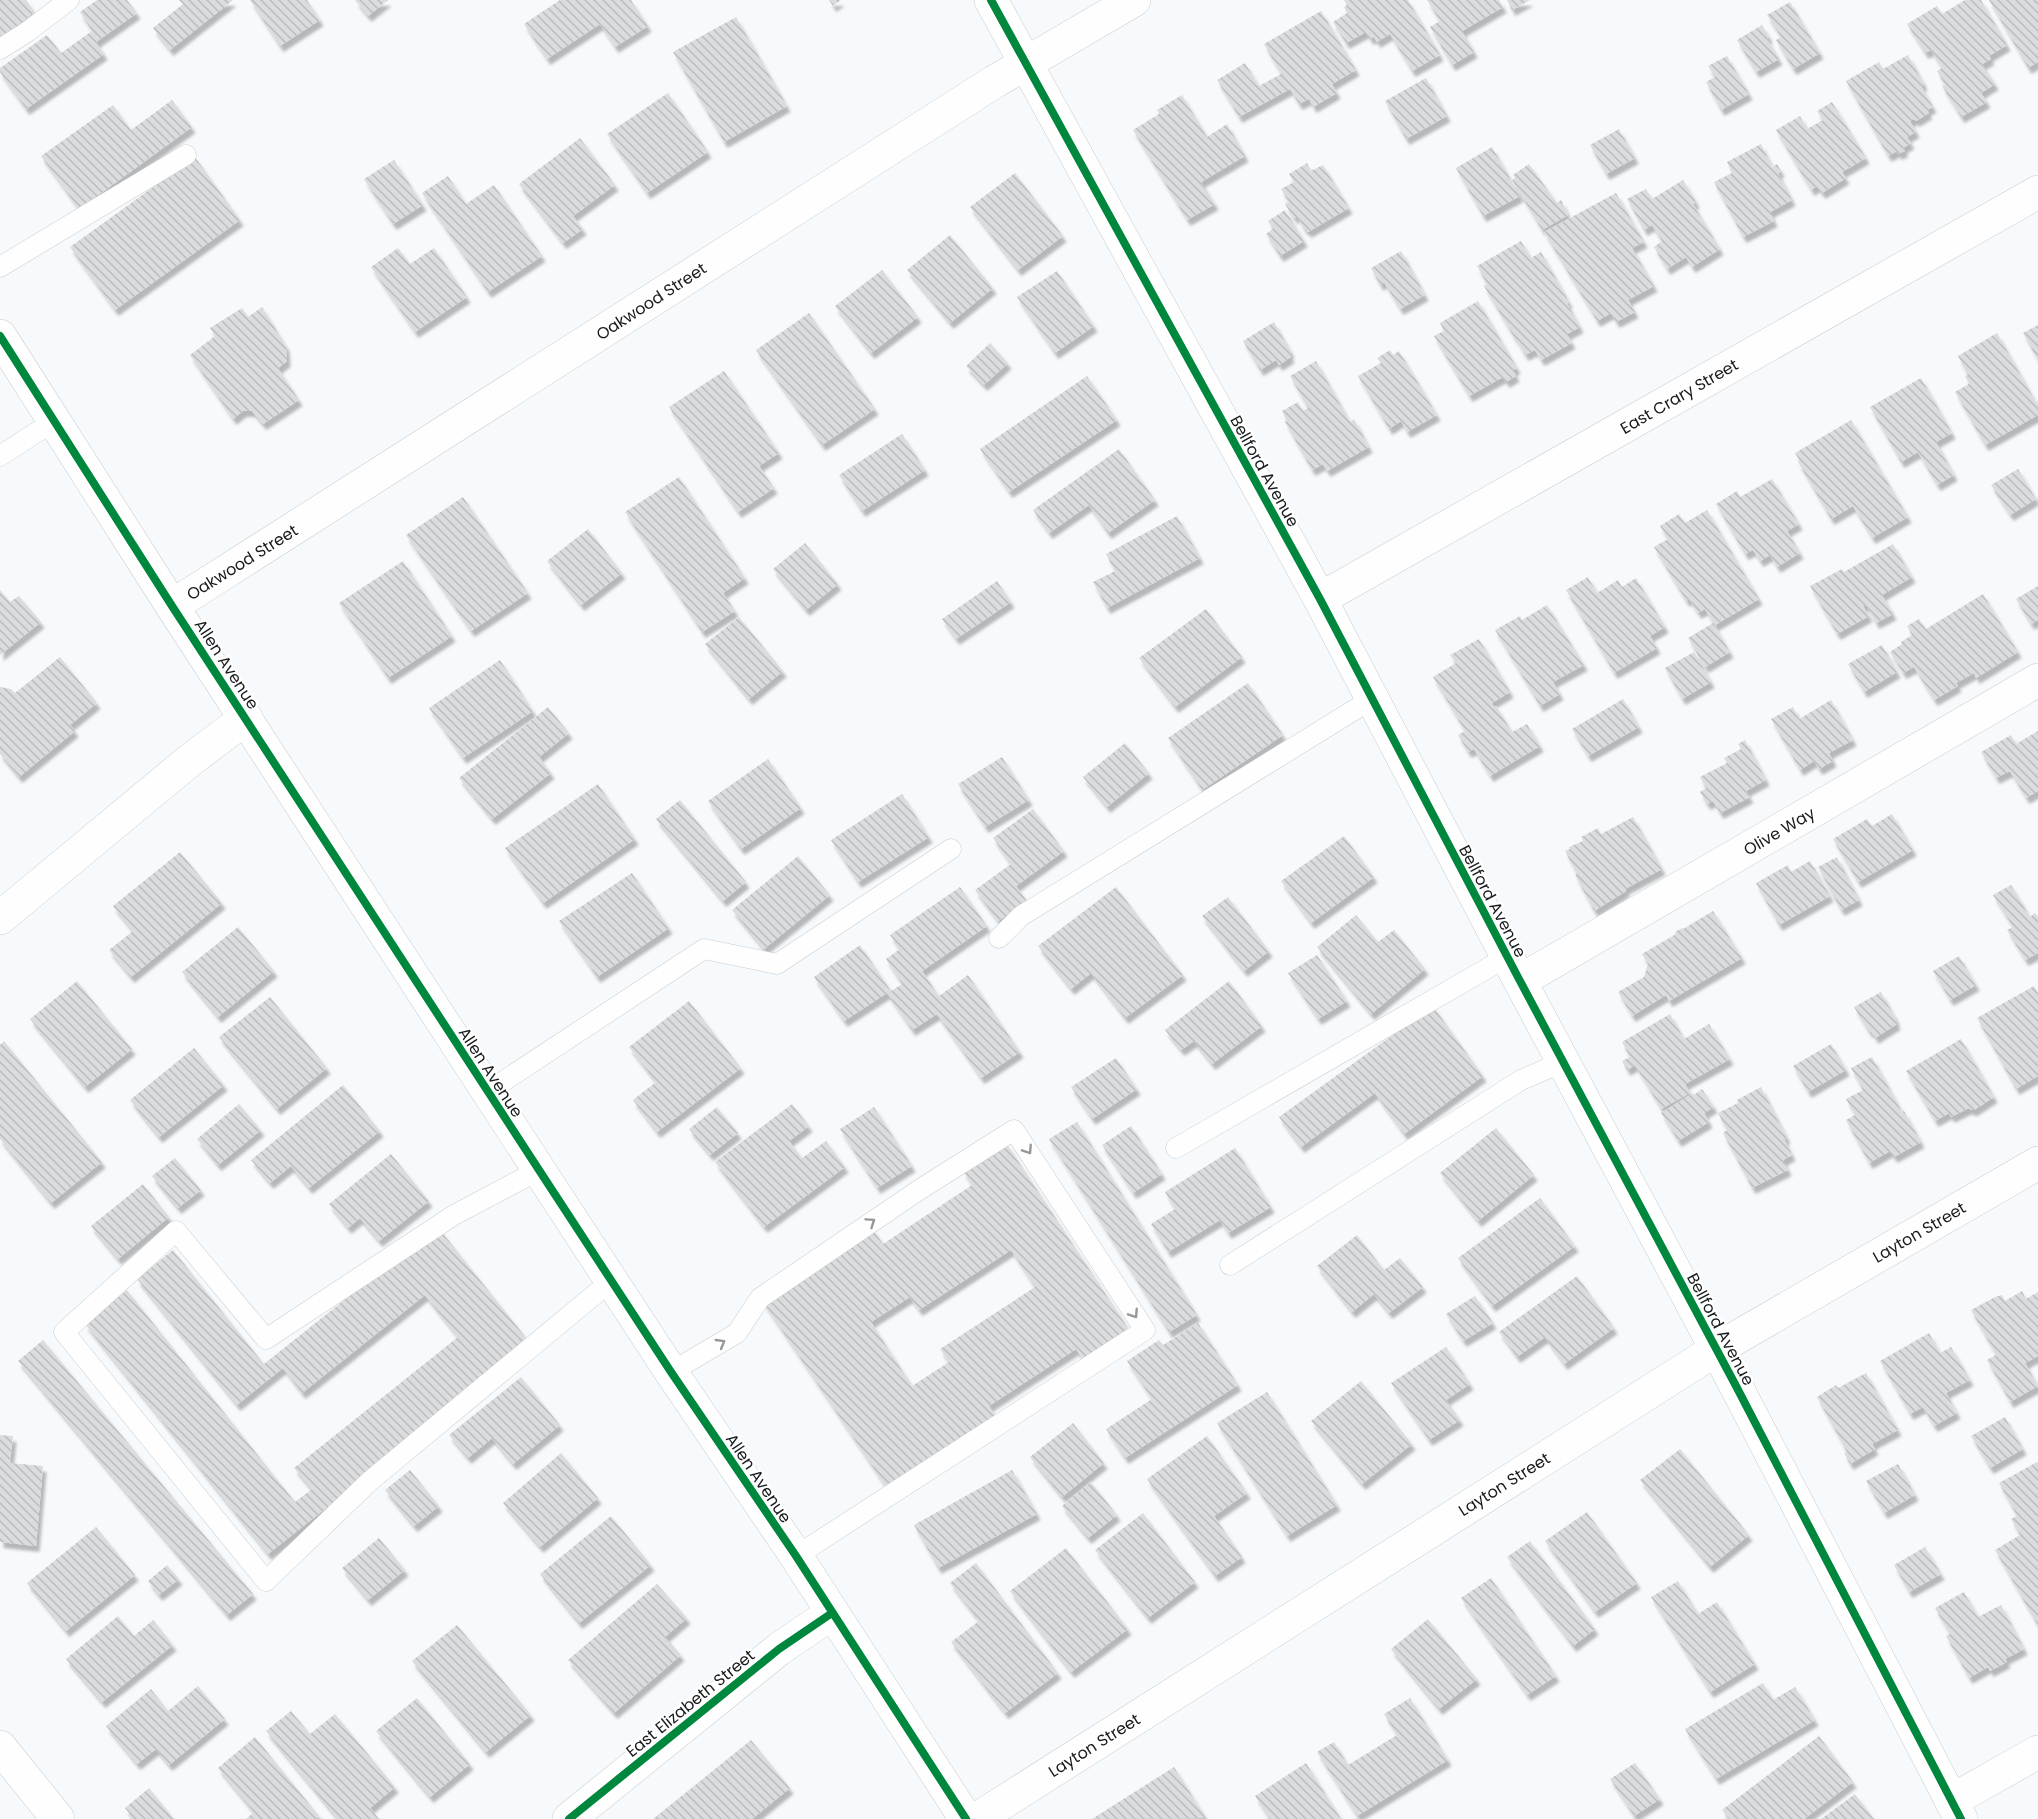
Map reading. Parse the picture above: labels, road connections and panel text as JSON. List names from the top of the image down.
{
  "streets": {
    "street": [
      "Oakwood Street",
      "East Crary Street",
      "Bellford Avenue",
      "Allen Avenue",
      "Olive Way",
      "Layton Street",
      "East Elizabeth Street"
    ]
  },
  "crossings": [
    ["Oakwood Street", "Bellford Avenue"],
    ["Oakwood Street", "Allen Avenue"],
    ["East Crary Street", "Bellford Avenue"],
    ["Bellford Avenue", "Olive Way"],
    ["Bellford Avenue", "Layton Street"],
    ["Allen Avenue", "East Elizabeth Street"]
  ]
}
